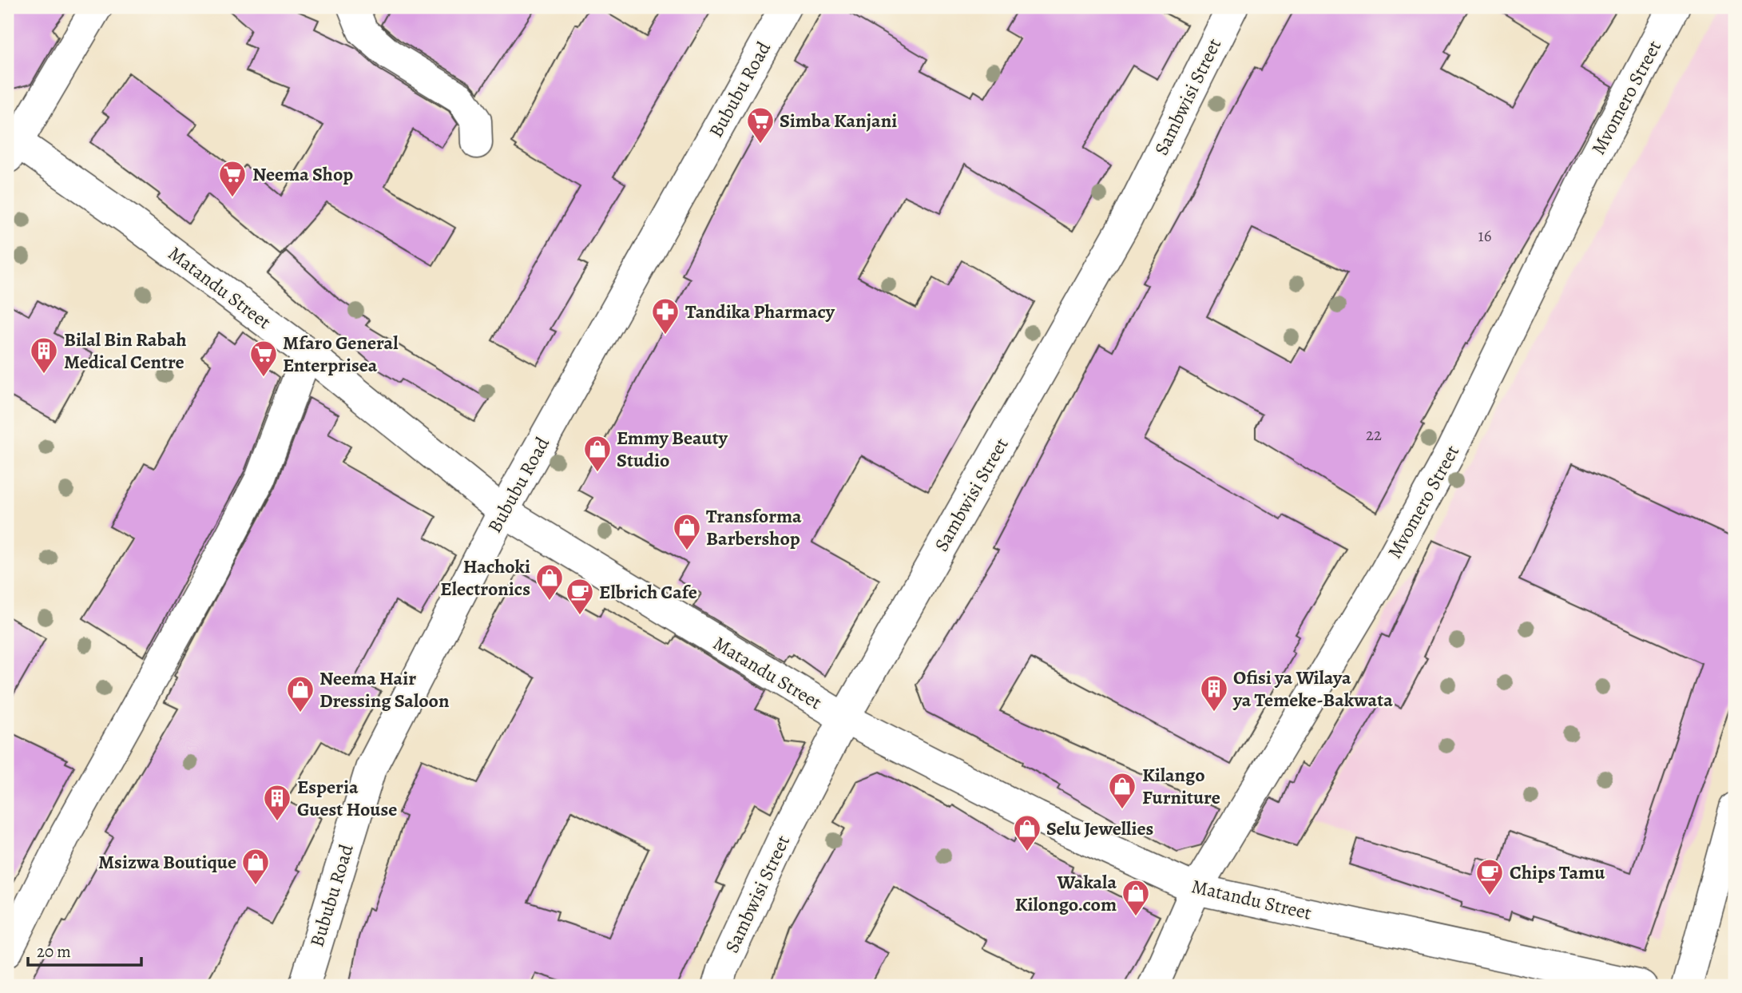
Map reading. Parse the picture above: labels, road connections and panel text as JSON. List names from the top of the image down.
{
  "streets": {
    "street": [
      "Bububu Road",
      "Sambwisi Street",
      "Mvomero Street",
      "Matandu Street"
    ]
  },
  "crossings": [
    ["Bububu Road", "Matandu Street"],
    ["Sambwisi Street", "Matandu Street"],
    ["Mvomero Street", "Matandu Street"]
  ],
  "places": {
    "supermarket": ["Simba Kanjani", "Neema Shop", "Mfaro General Enterprisea"],
    "pharmacy": ["Tandika Pharmacy"],
    "building": ["Bilal Bin Rabah Medical Centre", "Ofisi ya Wilaya ya Temeke-Bakwata", "Esperia Guest House"],
    "shop": [
      "Emmy Beauty Studio",
      "Transforma Barbershop",
      "Hachoki Electronics",
      "Neema Hair Dressing Saloon",
      "Kilango Furniture",
      "Selu Jewellies",
      "Msizwa Boutique",
      "Wakala Kilongo.com"
    ],
    "cafe": ["Elbrich Cafe", "Chips Tamu"]
  },
  "house_numbers": ["16", "22"],
  "scale_bar": "20 m"
}
